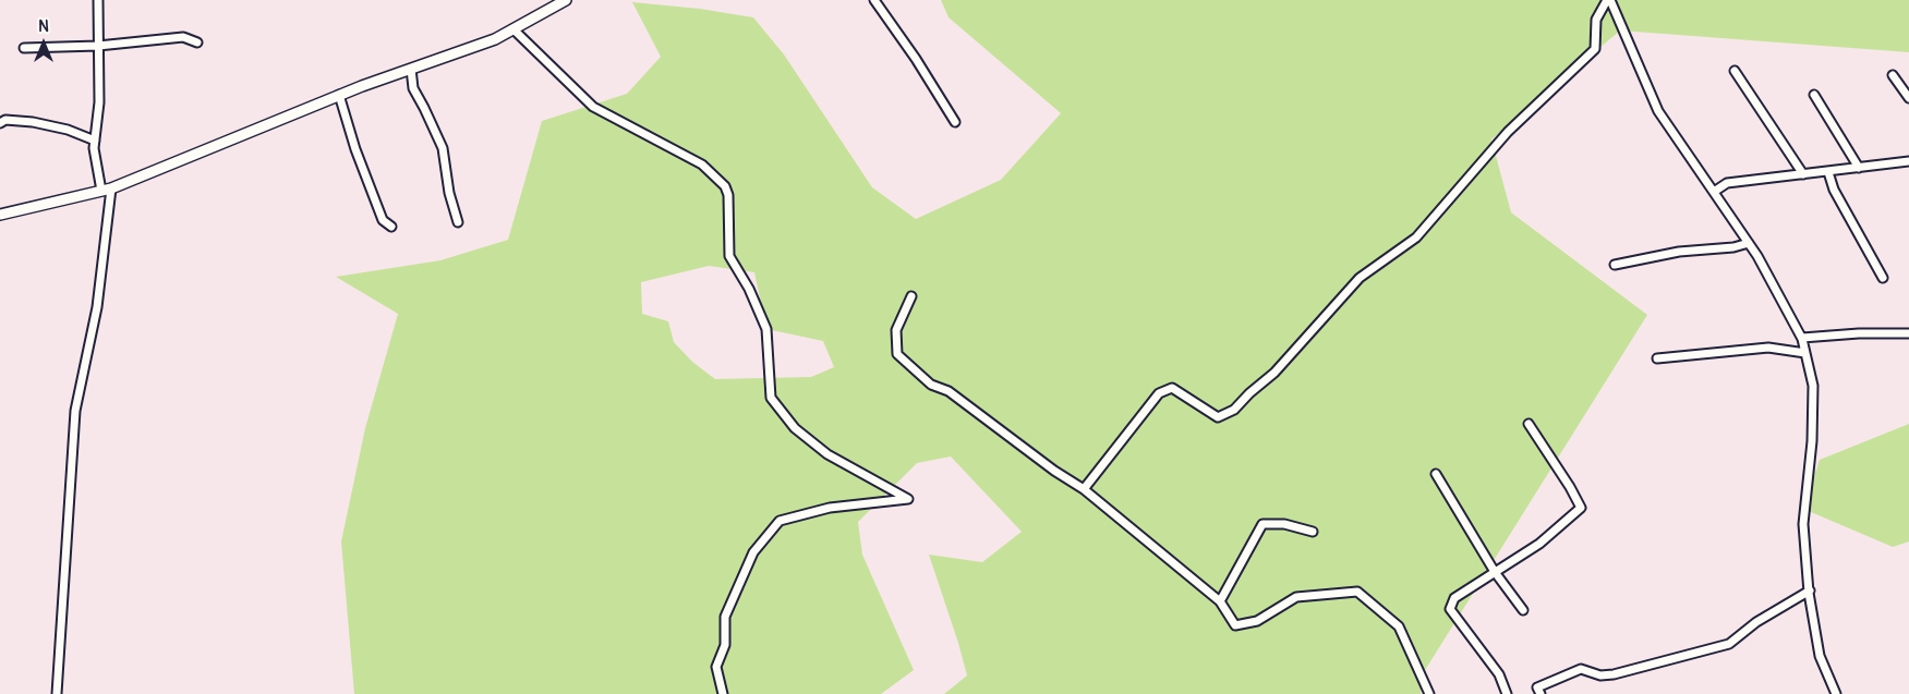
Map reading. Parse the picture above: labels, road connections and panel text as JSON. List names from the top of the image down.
{
  "north": "top"
}
